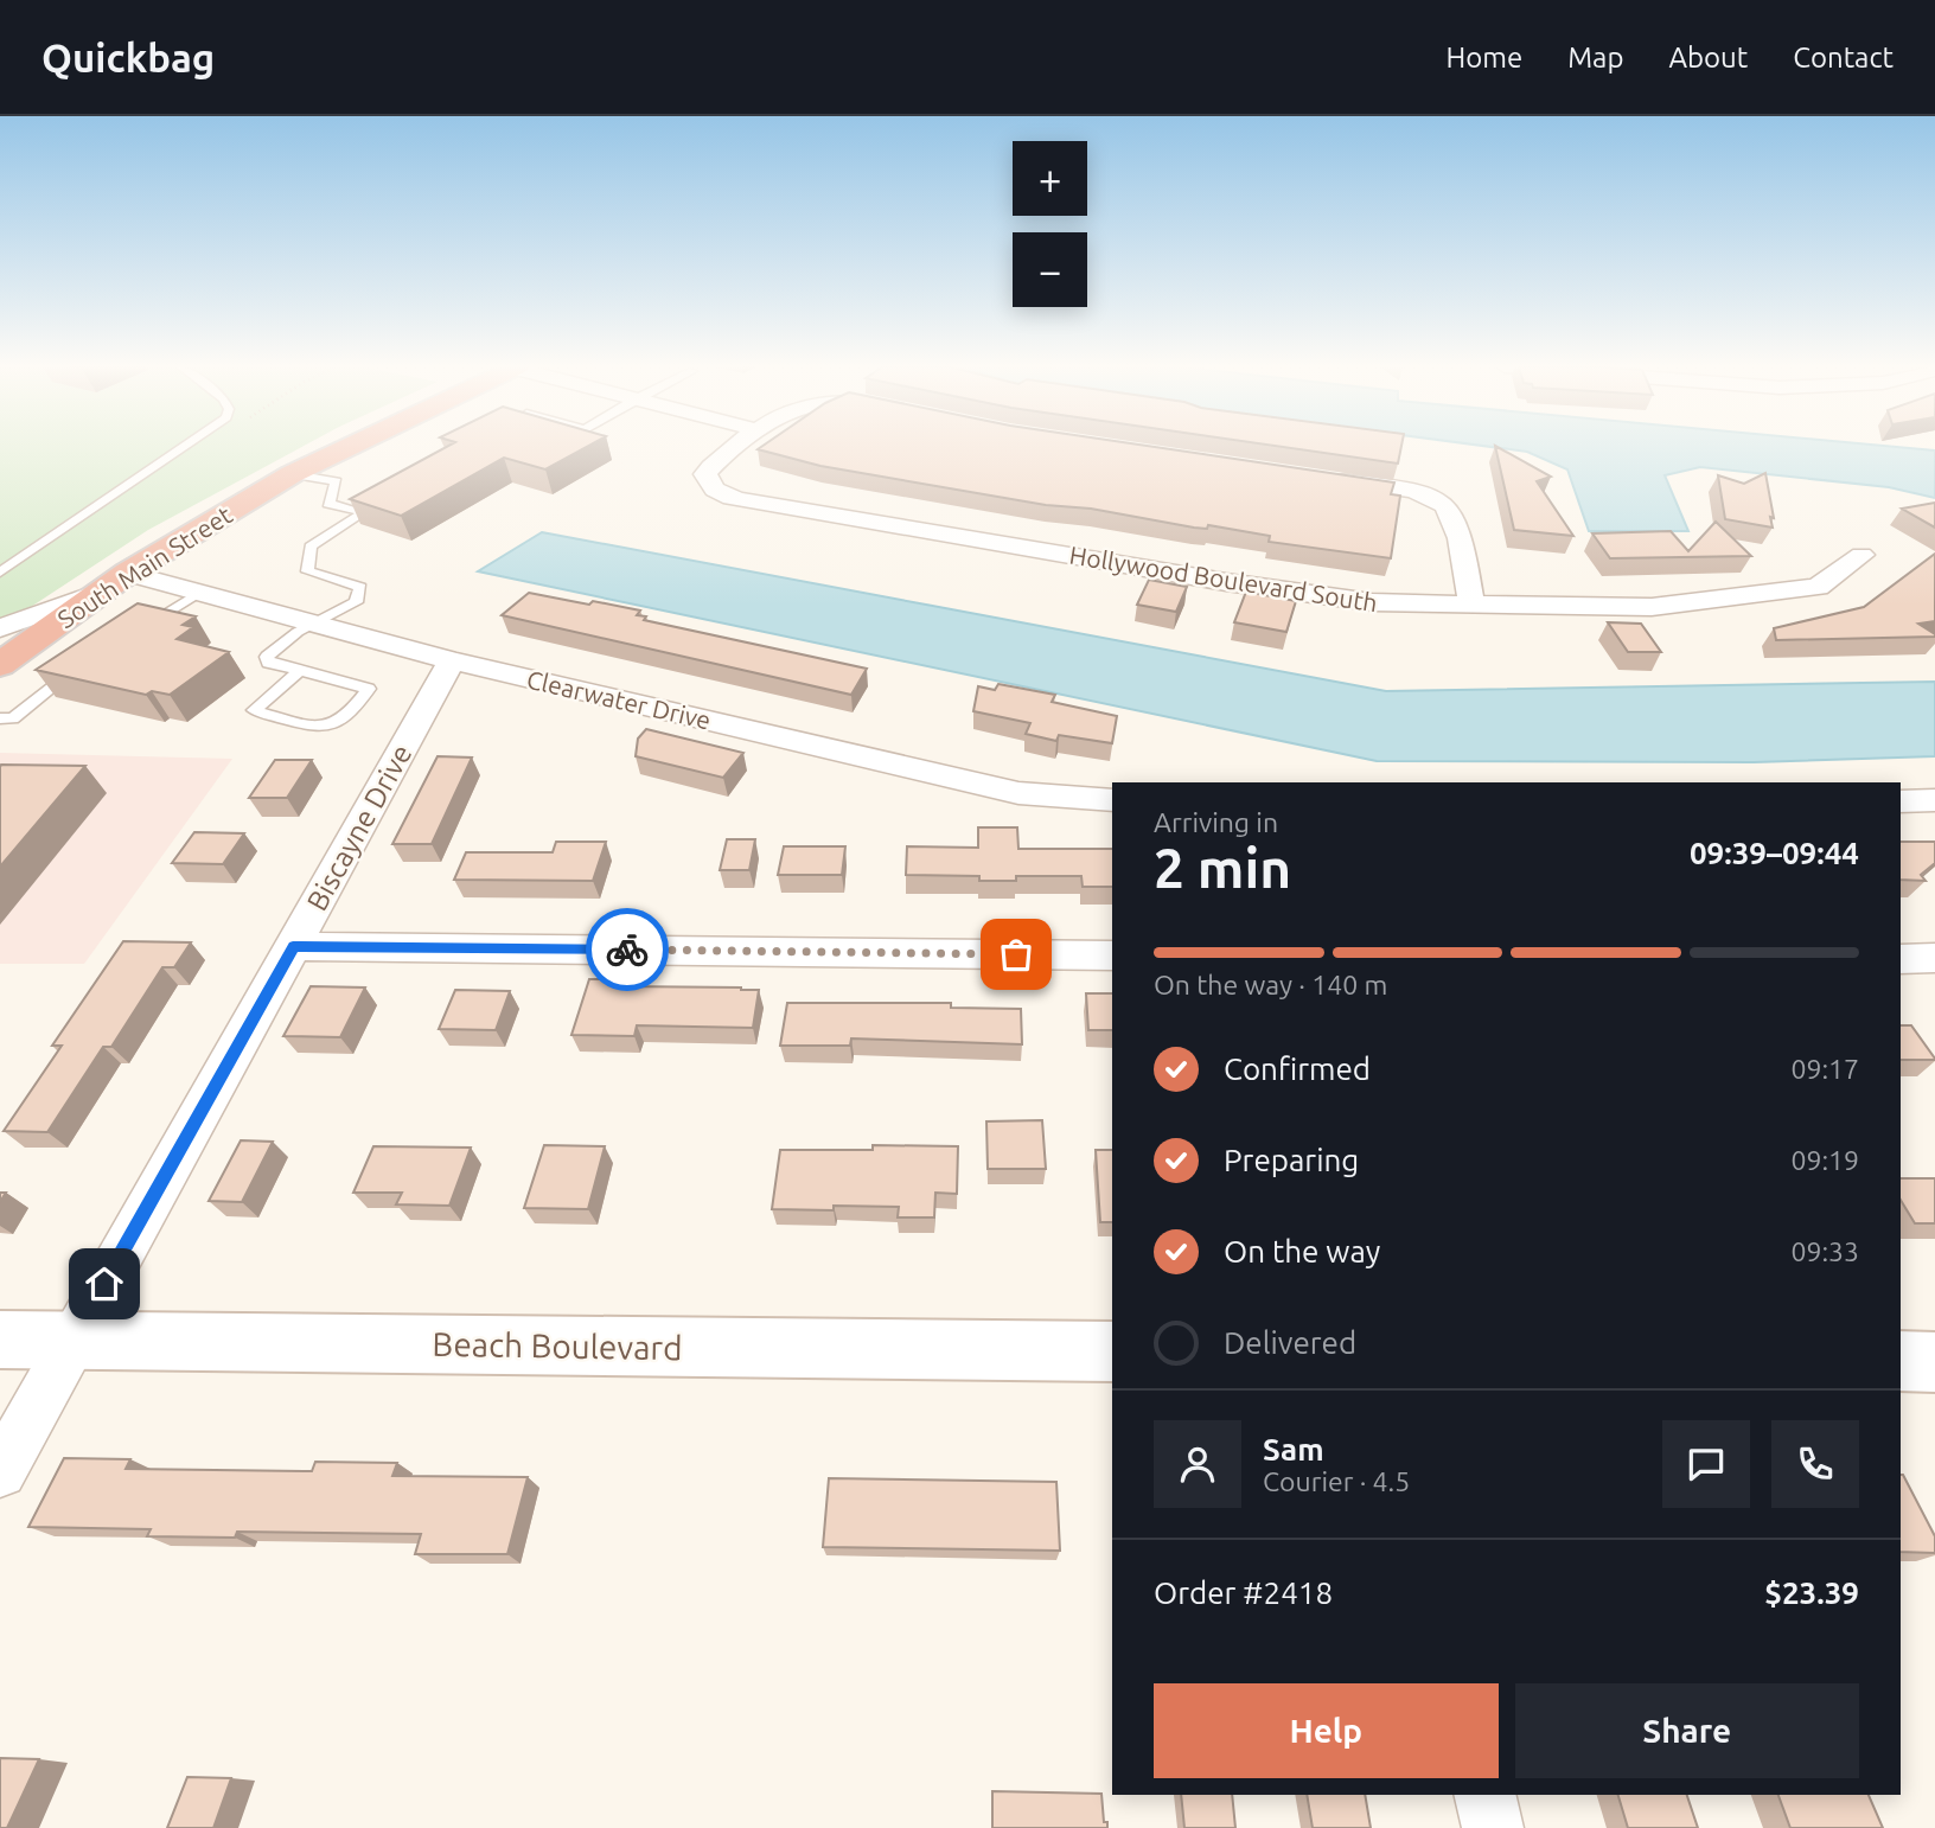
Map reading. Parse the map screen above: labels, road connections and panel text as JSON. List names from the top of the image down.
{
  "streets": {
    "highway": ["South Main Street"],
    "street": [
      "Hollywood Boulevard South",
      "Clearwater Drive",
      "Biscayne Drive",
      "Beach Boulevard"
    ]
  },
  "crossings": [
    ["South Main Street", "Clearwater Drive"],
    ["Clearwater Drive", "Biscayne Drive"],
    ["Biscayne Drive", "Beach Boulevard"]
  ],
  "page": {
    "header": "Quickbag",
    "nav": [
      "Home",
      "Map",
      "About",
      "Contact"
    ],
    "map_buttons": ["+", "−"],
    "heading": ["2 min", "Arriving in", "09:39–09:44"],
    "panel": [
      "Sam",
      "Courier · 4.5",
      "Order #2418",
      "$23.39"
    ],
    "bar": "On the way · 140 m",
    "list": [
      ["Confirmed", "09:17"],
      ["Preparing", "09:19"],
      ["On the way", "09:33"],
      "Delivered"
    ],
    "buttons": ["Help", "Share"]
  }
}
